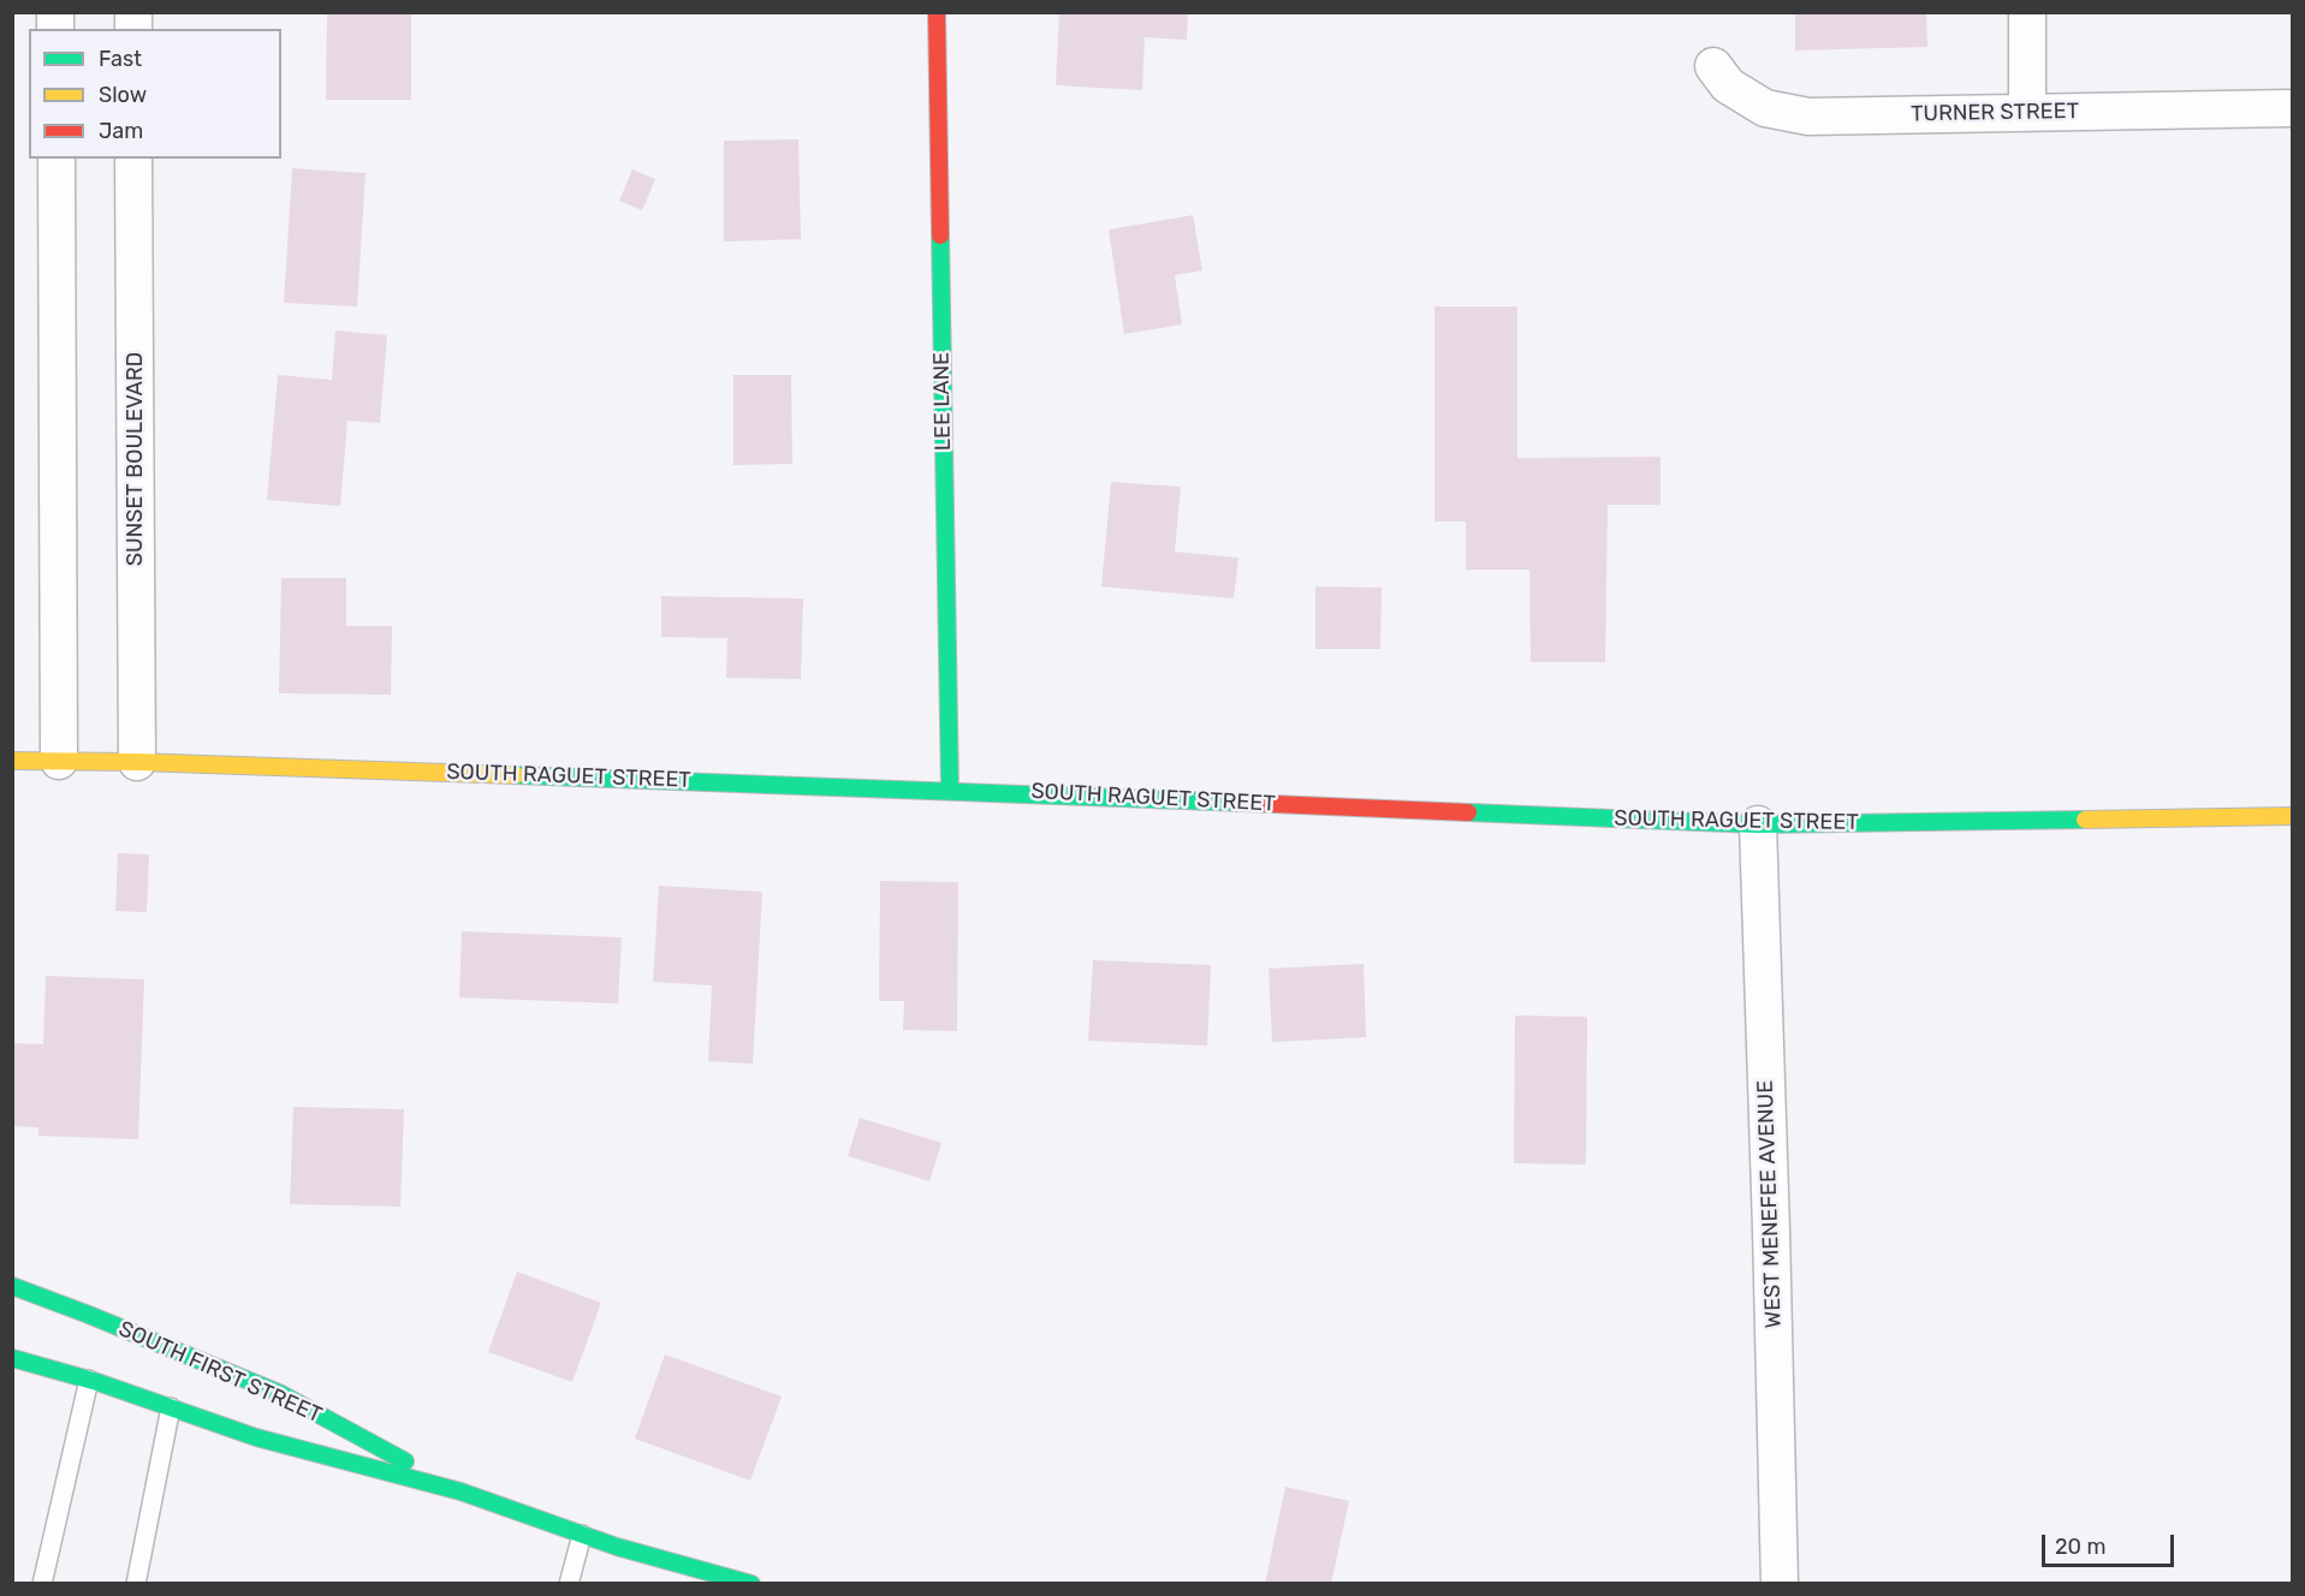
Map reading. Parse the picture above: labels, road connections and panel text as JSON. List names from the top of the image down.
{
  "streets": {
    "street": [
      "TURNER STREET",
      "LEE LANE",
      "SUNSET BOULEVARD",
      "SOUTH RAGUET STREET",
      "WEST MENEFEE AVENUE",
      "SOUTH FIRST STREET"
    ]
  },
  "crossings": [
    ["LEE LANE", "SOUTH RAGUET STREET"],
    ["SUNSET BOULEVARD", "SOUTH RAGUET STREET"],
    ["SOUTH RAGUET STREET", "WEST MENEFEE AVENUE"]
  ],
  "legend": ["Fast", "Slow", "Jam"],
  "scale_bar": "20 m"
}
